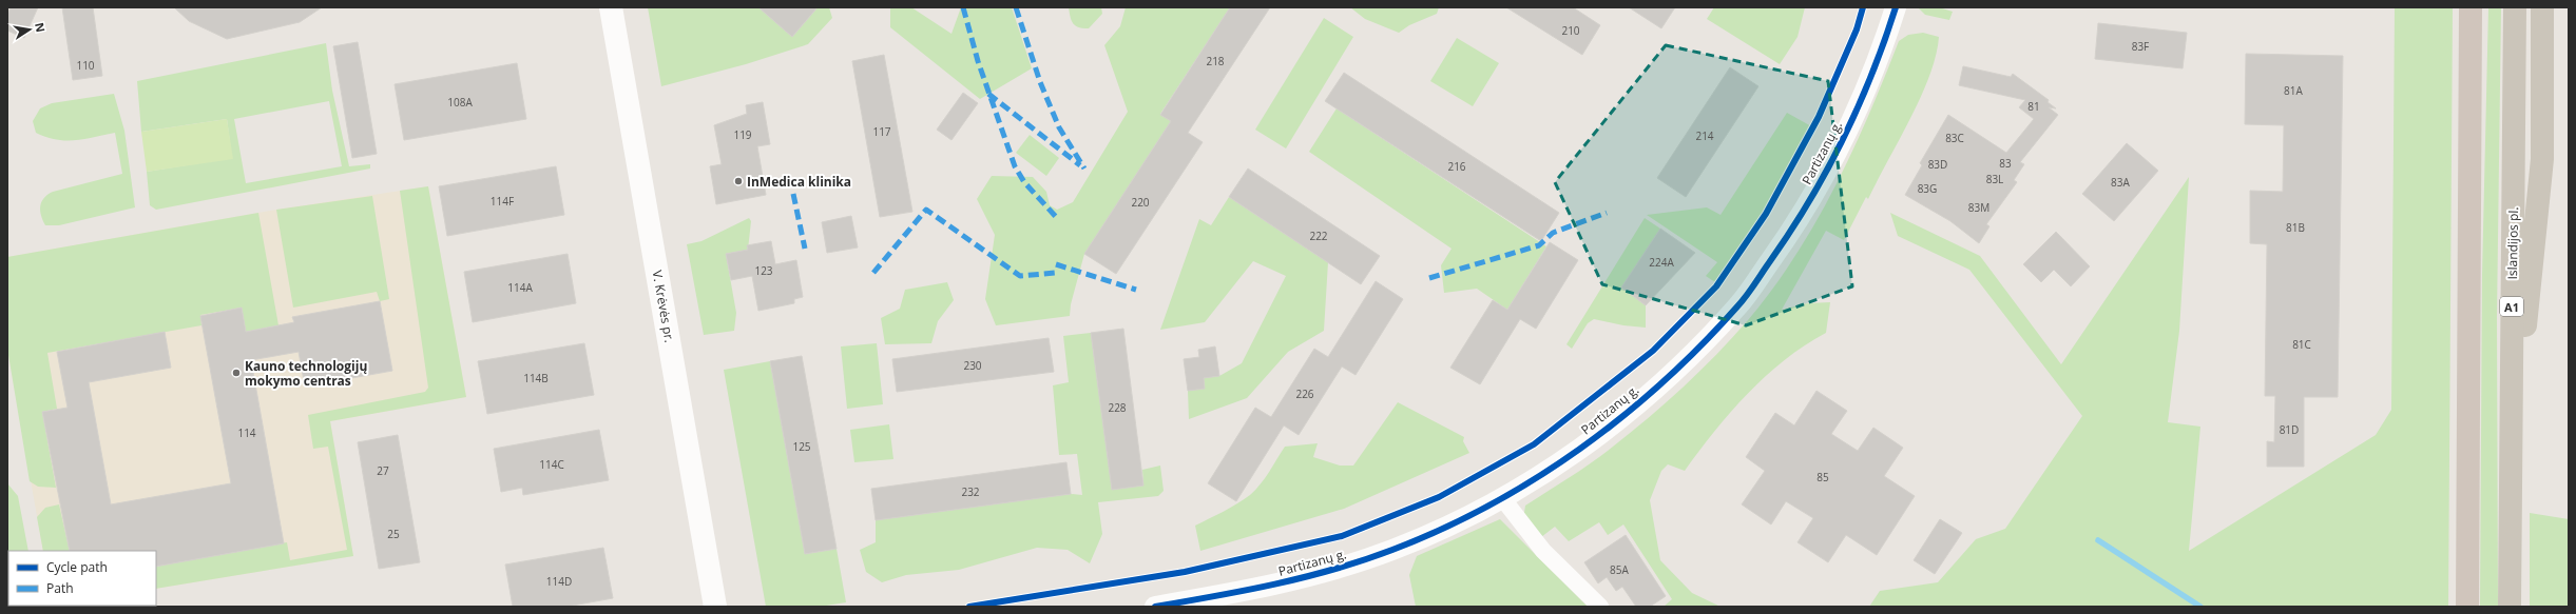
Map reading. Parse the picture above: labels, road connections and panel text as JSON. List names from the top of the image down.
{
  "streets": {
    "highway": ["Islandijos pl.", "A1"],
    "main road": ["V. Krėvės pr."],
    "street": ["Partizanų g."]
  },
  "places": ["InMedica klinika", "Kauno technologijų mokymo centras"],
  "house_numbers": [
    "210",
    "83F",
    "218",
    "110",
    "81A",
    "108A",
    "81",
    "117",
    "119",
    "214",
    "83C",
    "83",
    "83D",
    "216",
    "83L",
    "83A",
    "83G",
    "114F",
    "220",
    "83M",
    "81B",
    "222",
    "224A",
    "123",
    "114A",
    "81C",
    "230",
    "114B",
    "226",
    "228",
    "81D",
    "114",
    "125",
    "114C",
    "27",
    "85",
    "232",
    "25",
    "85A",
    "114D"
  ],
  "legend": ["Cycle path", "Path"],
  "north": "right"
}
